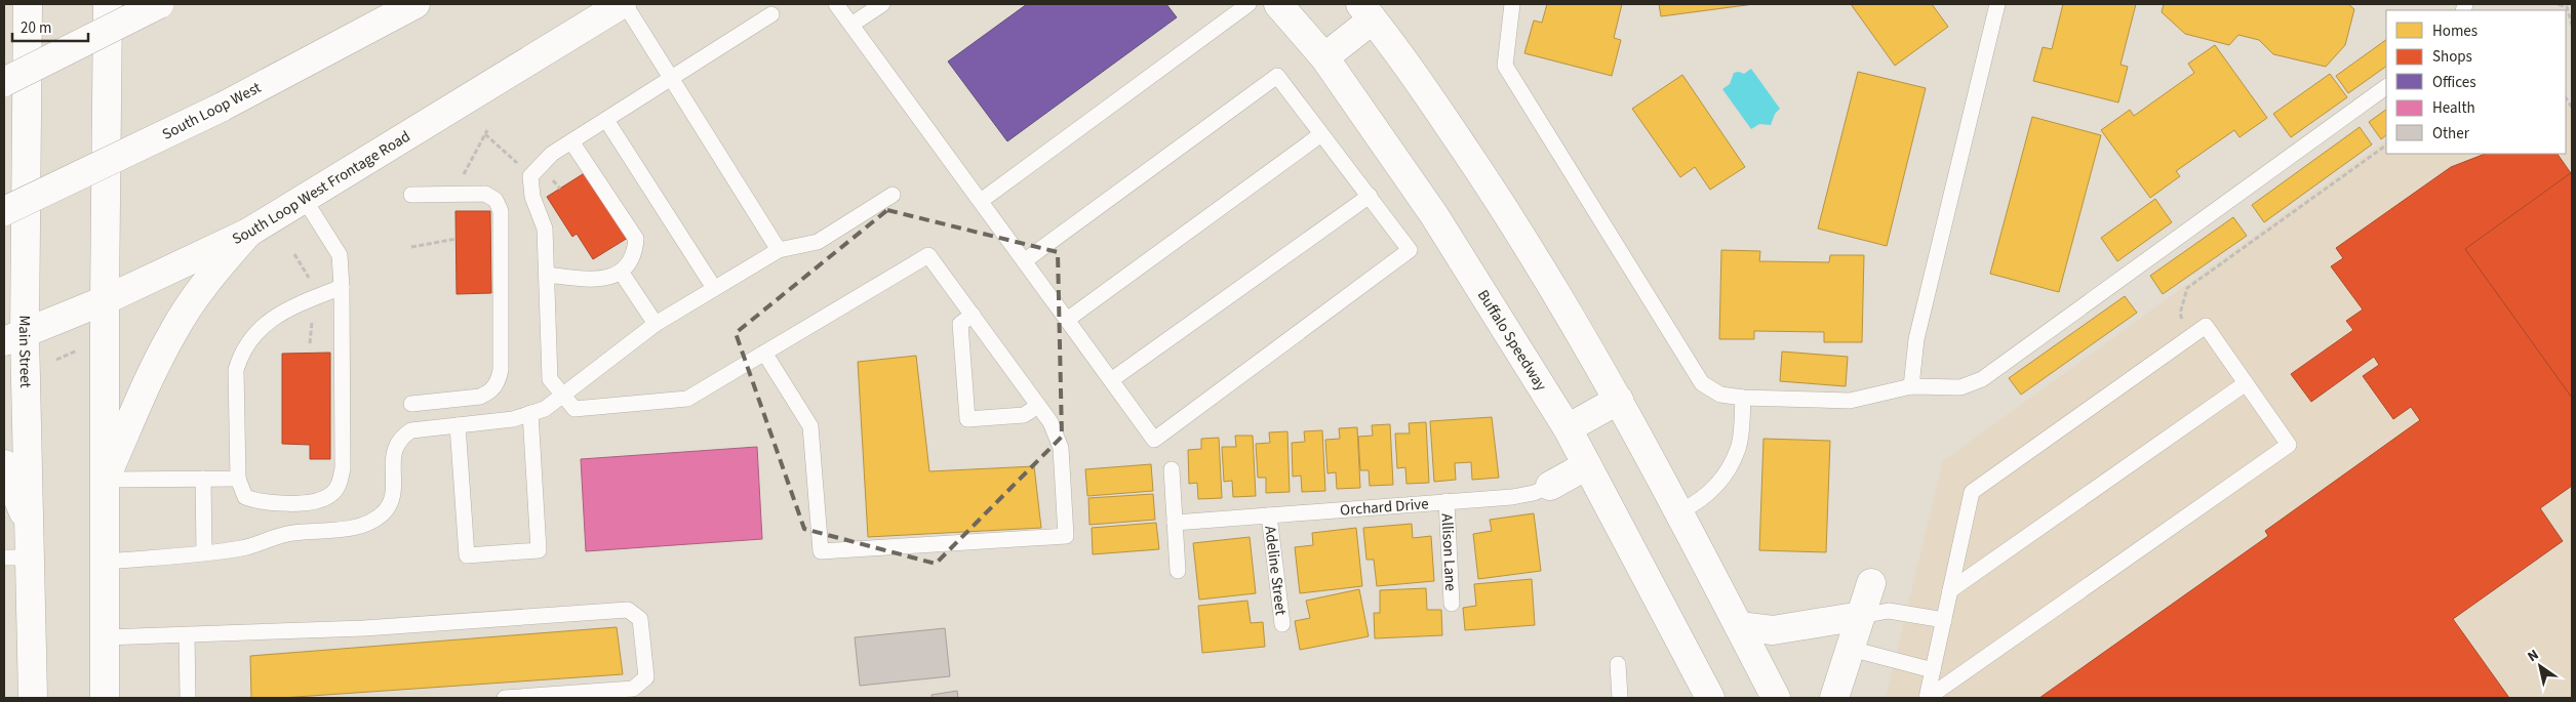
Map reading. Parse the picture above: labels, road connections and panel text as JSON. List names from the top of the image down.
{
  "streets": {
    "main road": [
      "South Loop West",
      "South Loop West Frontage Road",
      "Buffalo Speedway",
      "Main Street",
      "Orchard Drive"
    ],
    "lane": ["Allison Lane", "Adeline Street"]
  },
  "crossings": [
    ["South Loop West Frontage Road", "Main Street"],
    ["Buffalo Speedway", "Orchard Drive"],
    ["Orchard Drive", "Allison Lane"],
    ["Orchard Drive", "Adeline Street"]
  ],
  "legend": [
    "Homes",
    "Shops",
    "Offices",
    "Health",
    "Other"
  ],
  "scale_bar": "20 m",
  "north": "top left"
}
